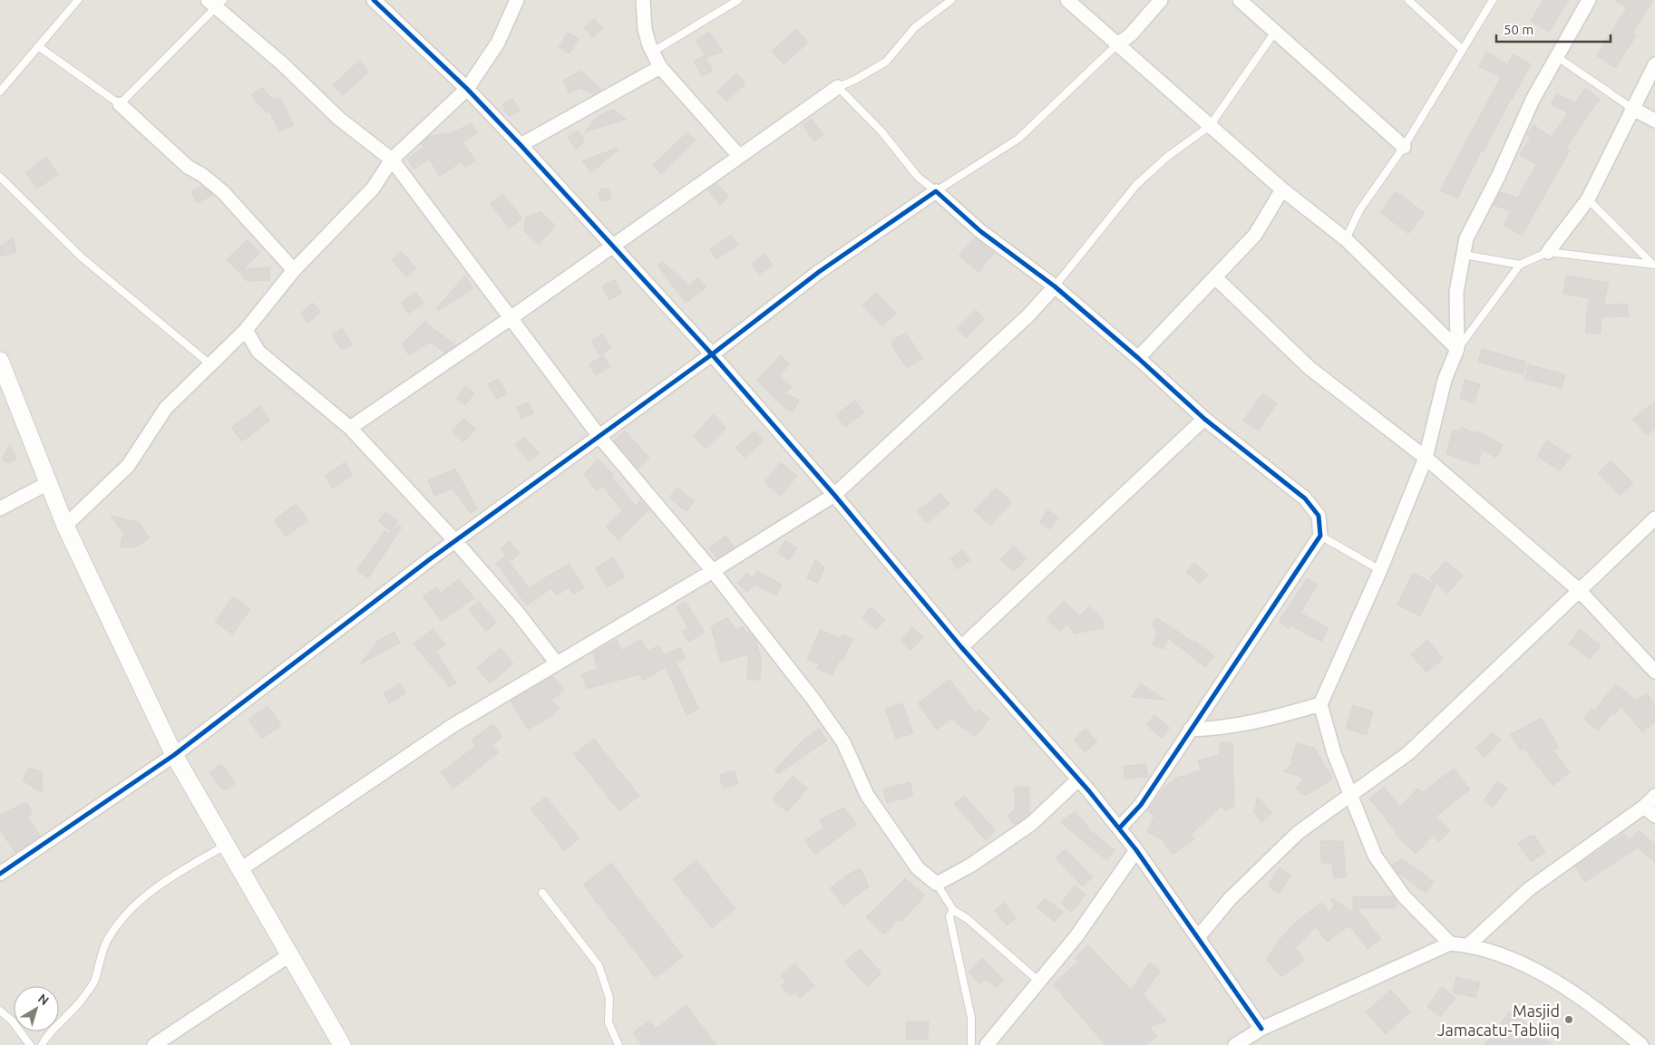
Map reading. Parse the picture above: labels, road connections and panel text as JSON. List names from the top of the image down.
{
  "places": ["Masjid Jamacatu-Tabliiq"],
  "scale_bar": "50 m",
  "north": "top right"
}
